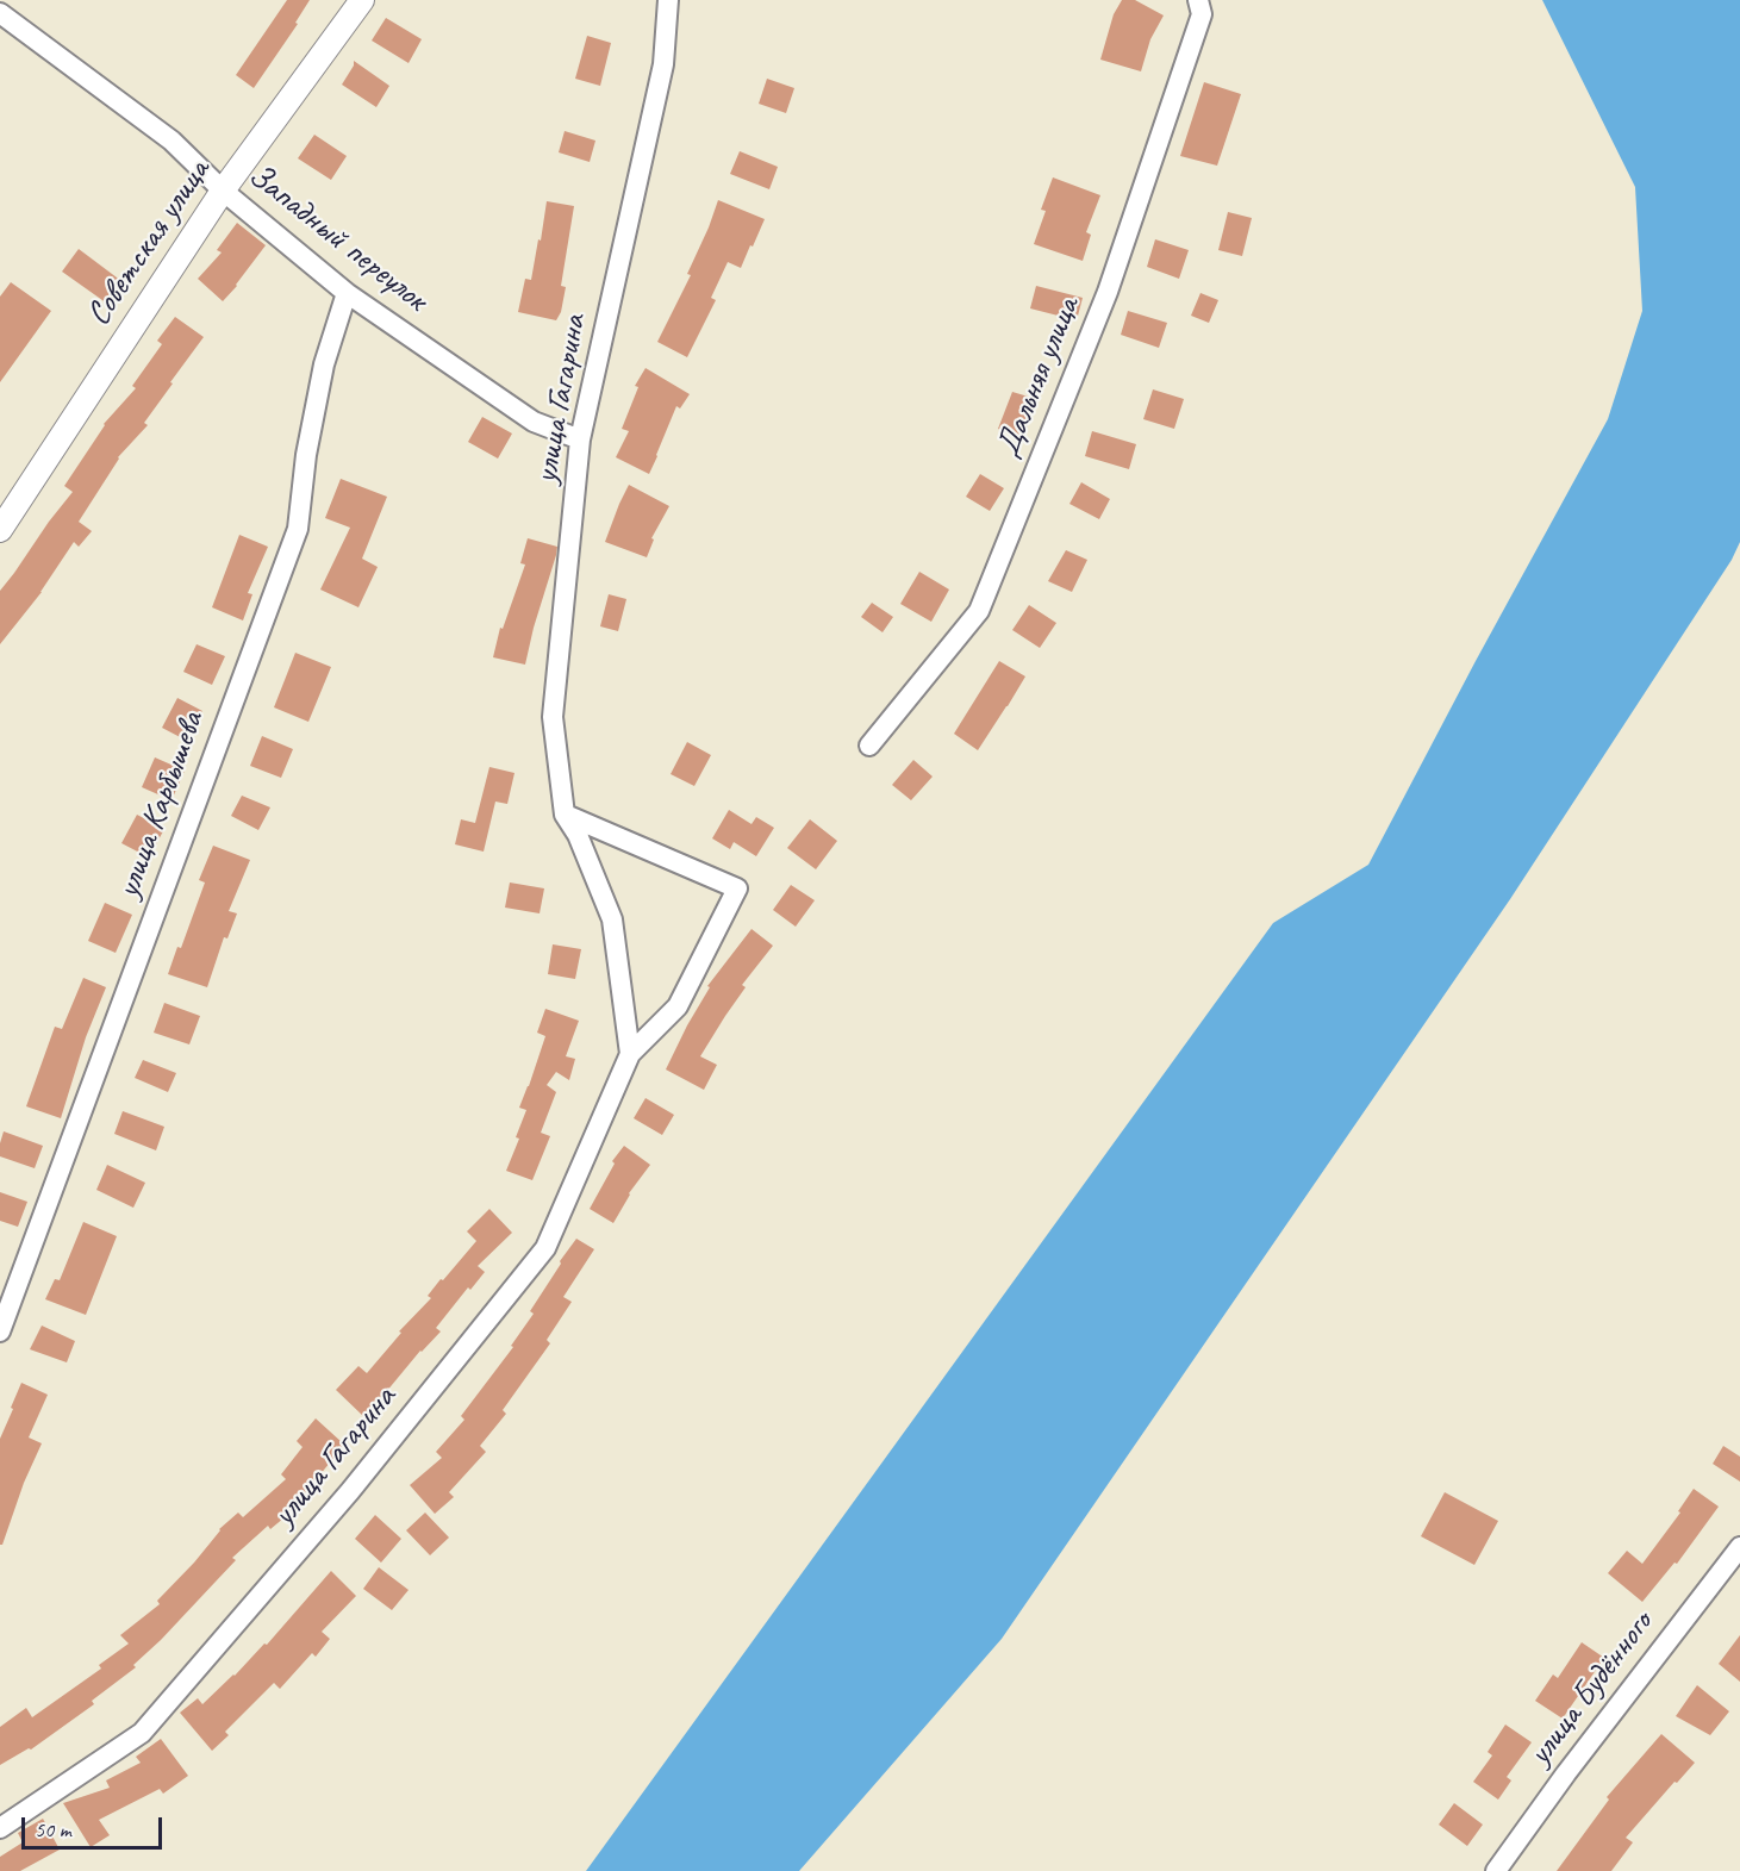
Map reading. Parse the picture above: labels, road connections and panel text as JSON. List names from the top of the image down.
{
  "streets": {
    "street": [
      "Западный переулок",
      "Советская улица",
      "Дальняя улица",
      "улица Гагарина",
      "улица Карбышева",
      "улица Будённого"
    ]
  },
  "crossings": [
    ["Западный переулок", "Советская улица"],
    ["Западный переулок", "улица Гагарина"],
    ["Западный переулок", "улица Карбышева"]
  ],
  "scale_bar": "50 m"
}
